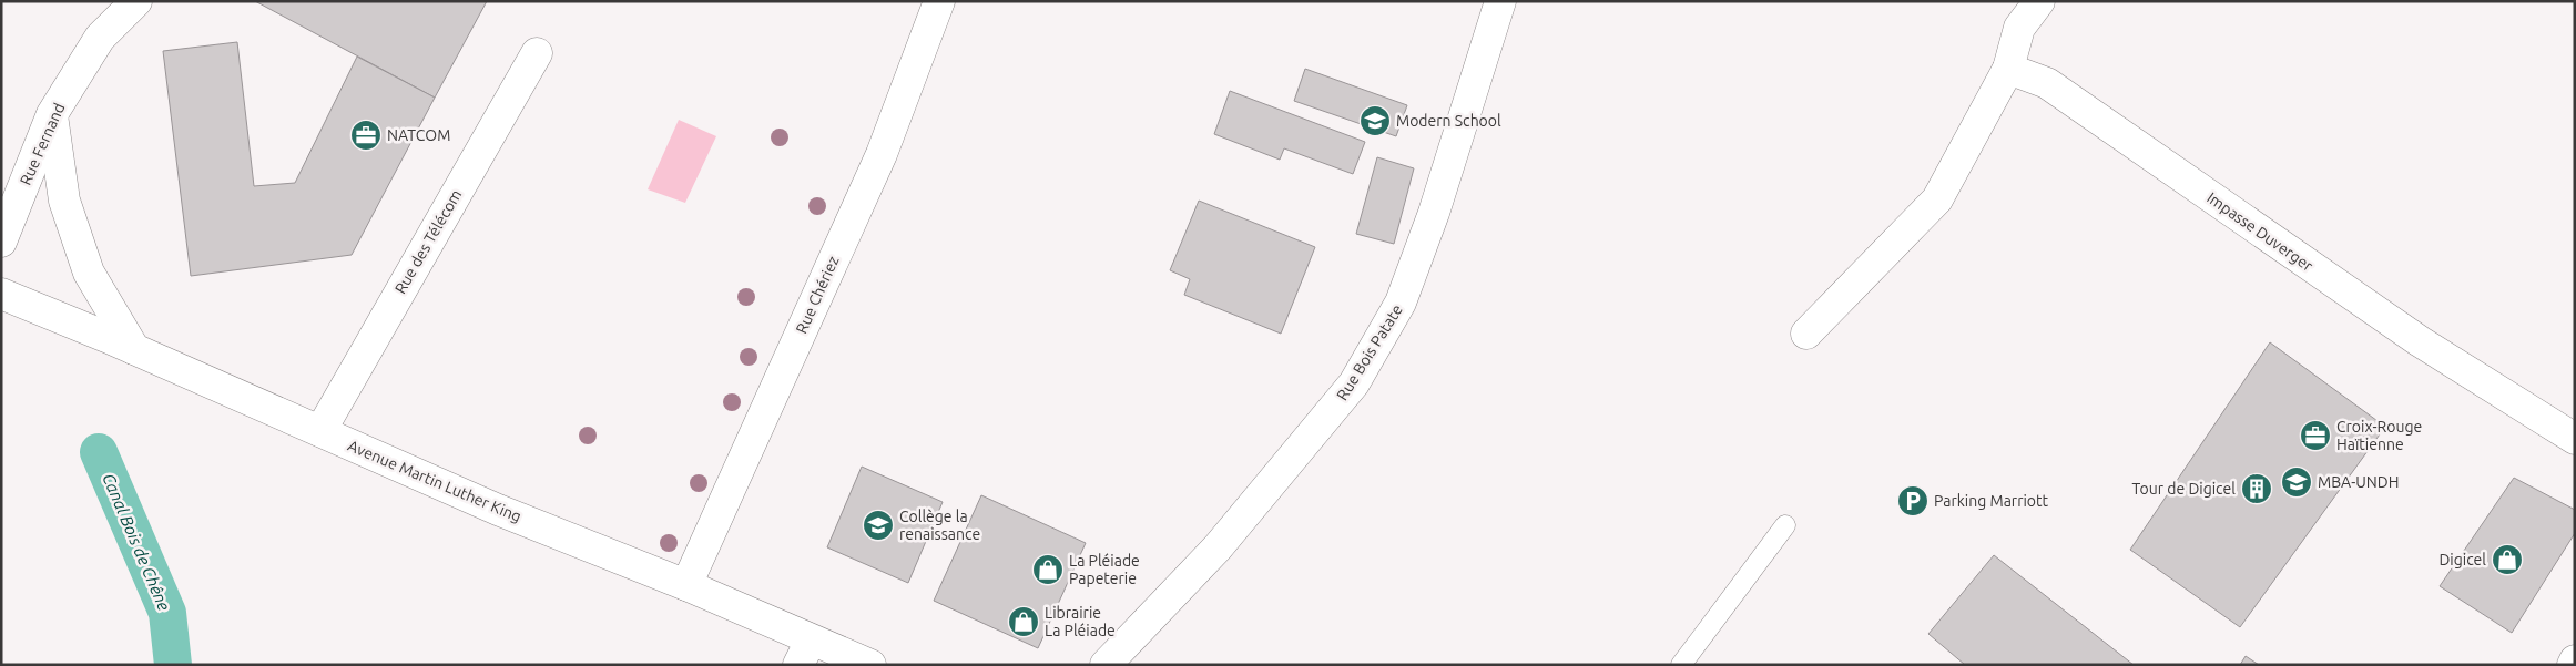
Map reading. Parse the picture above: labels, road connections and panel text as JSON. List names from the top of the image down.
{
  "streets": {
    "street": [
      "Rue Fernand",
      "Impasse Duverger",
      "Rue des Télécom",
      "Rue Chériez",
      "Rue Bois Patate",
      "Avenue Martin Luther King"
    ]
  },
  "crossings": [
    ["Rue des Télécom", "Avenue Martin Luther King"],
    ["Rue Chériez", "Avenue Martin Luther King"]
  ],
  "water": ["Canal Bois de Chêne"],
  "places": {
    "school or university": ["Modern School", "MBA-UNDH", "Collège la renaissance"],
    "office": ["NATCOM", "Croix-Rouge Haïtienne"],
    "building": ["Tour de Digicel"],
    "parking": ["Parking Marriott"],
    "shop": ["Digicel", "La Pléiade Papeterie", "Librairie La Pléiade"]
  }
}
